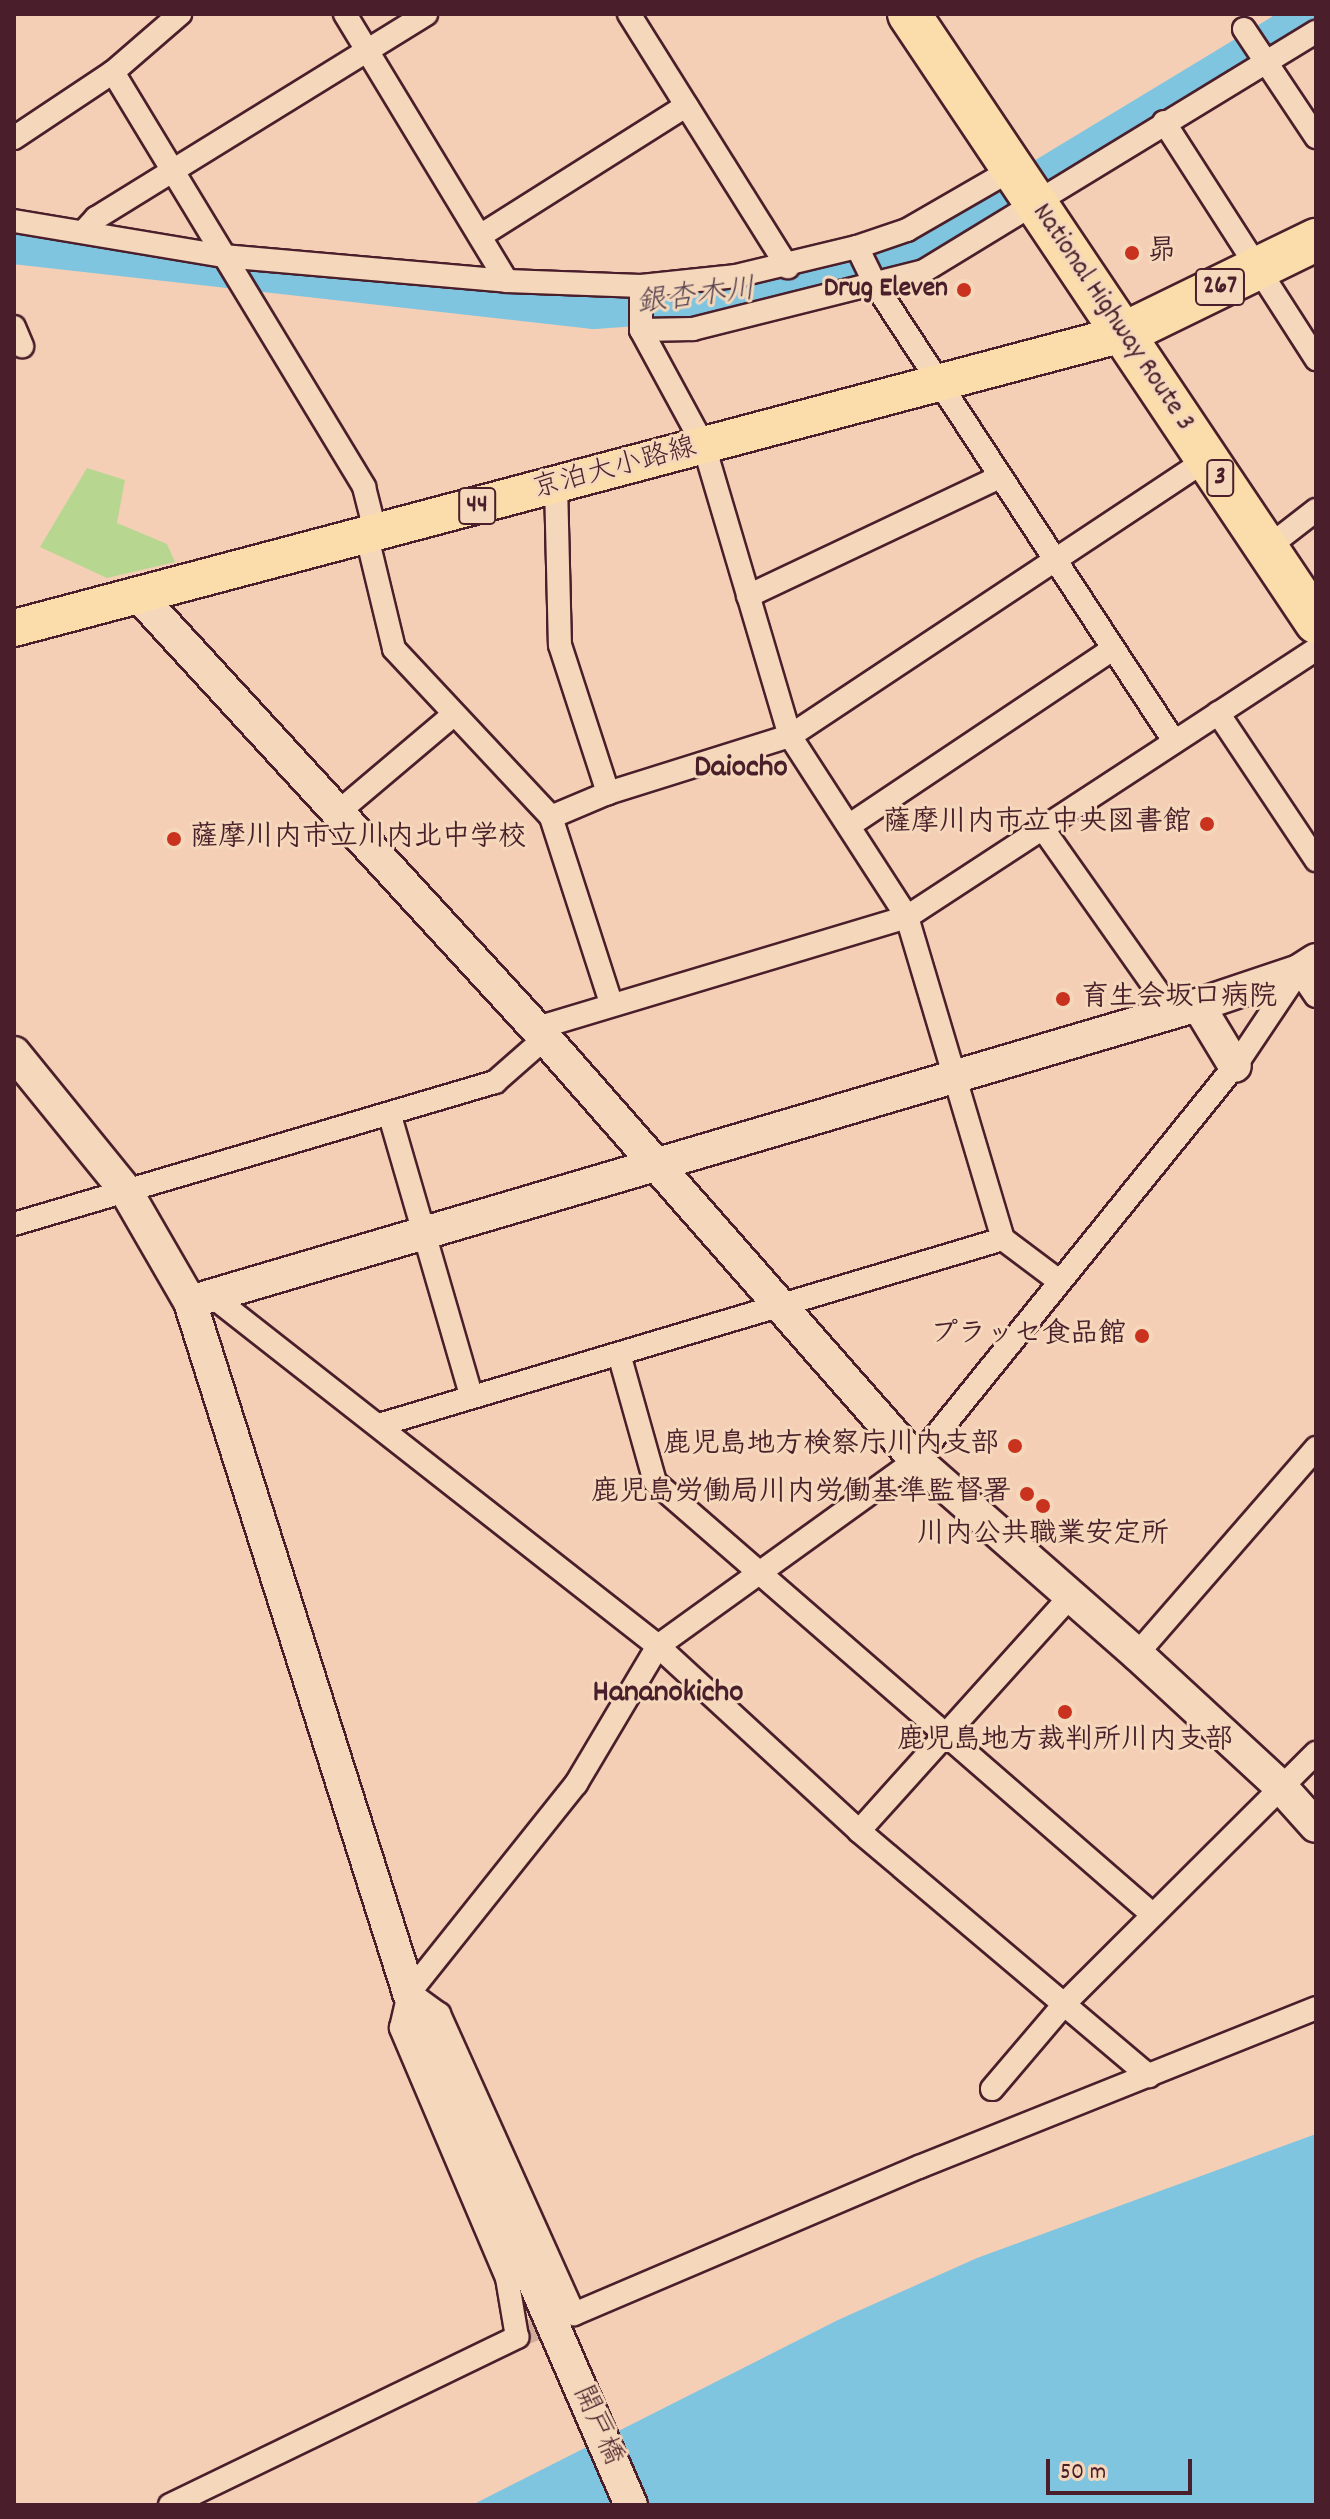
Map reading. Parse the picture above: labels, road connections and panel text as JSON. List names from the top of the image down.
{
  "streets": {
    "highway": ["267", "National Highway Route 3", "3"],
    "main road": ["京泊大小路線", "44"],
    "street": ["開戸橋"]
  },
  "crossings": [
    ["267", "National Highway Route 3"],
    ["267", "京泊大小路線"],
    ["National Highway Route 3", "京泊大小路線"]
  ],
  "districts": ["Daiocho", "Hananokicho"],
  "water": ["銀杏木川"],
  "places": [
    "昴",
    "Drug Eleven",
    "薩摩川内市立中央図書館",
    "薩摩川内市立川内北中学校",
    "育生会坂口病院",
    "プラッセ食品館",
    "鹿児島地方検察庁川内支部",
    "鹿児島労働局川内労働基準監督署",
    "川内公共職業安定所",
    "鹿児島地方裁判所川内支部"
  ],
  "scale_bar": "50 m"
}
